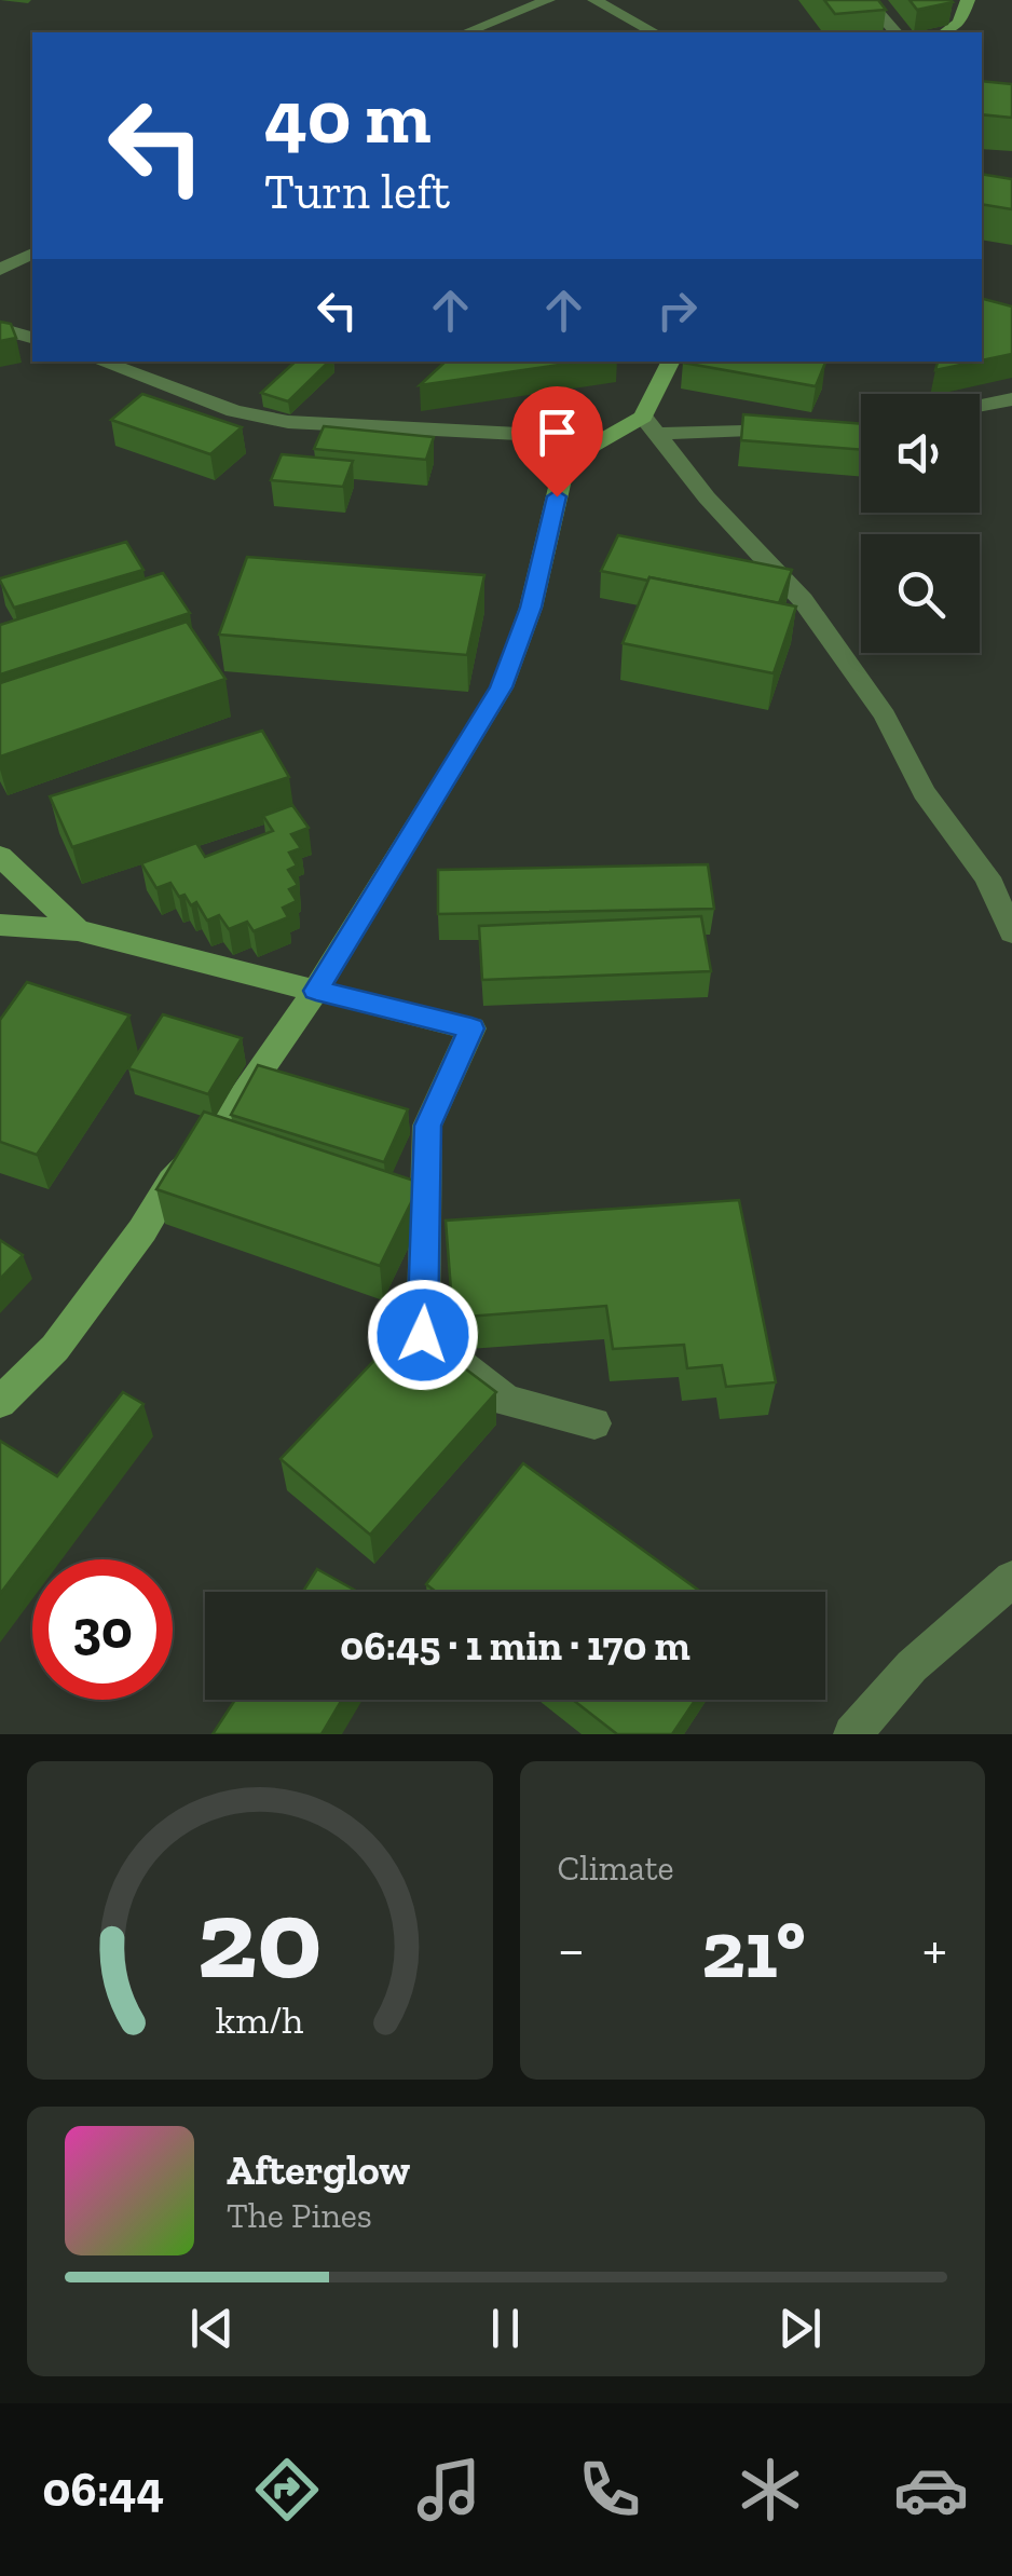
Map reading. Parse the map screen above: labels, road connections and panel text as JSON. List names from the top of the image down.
{
  "page": {
    "turn": ["40 m", "Turn left"],
    "limit": "30",
    "trip": "06:45 · 1 min · 170 m",
    "tile": "Climate",
    "heat": ["−", "21°", "+"],
    "song": ["Afterglow", "The Pines"],
    "tabs": "06:44",
    "gauge": ["20", "km/h"]
  }
}
